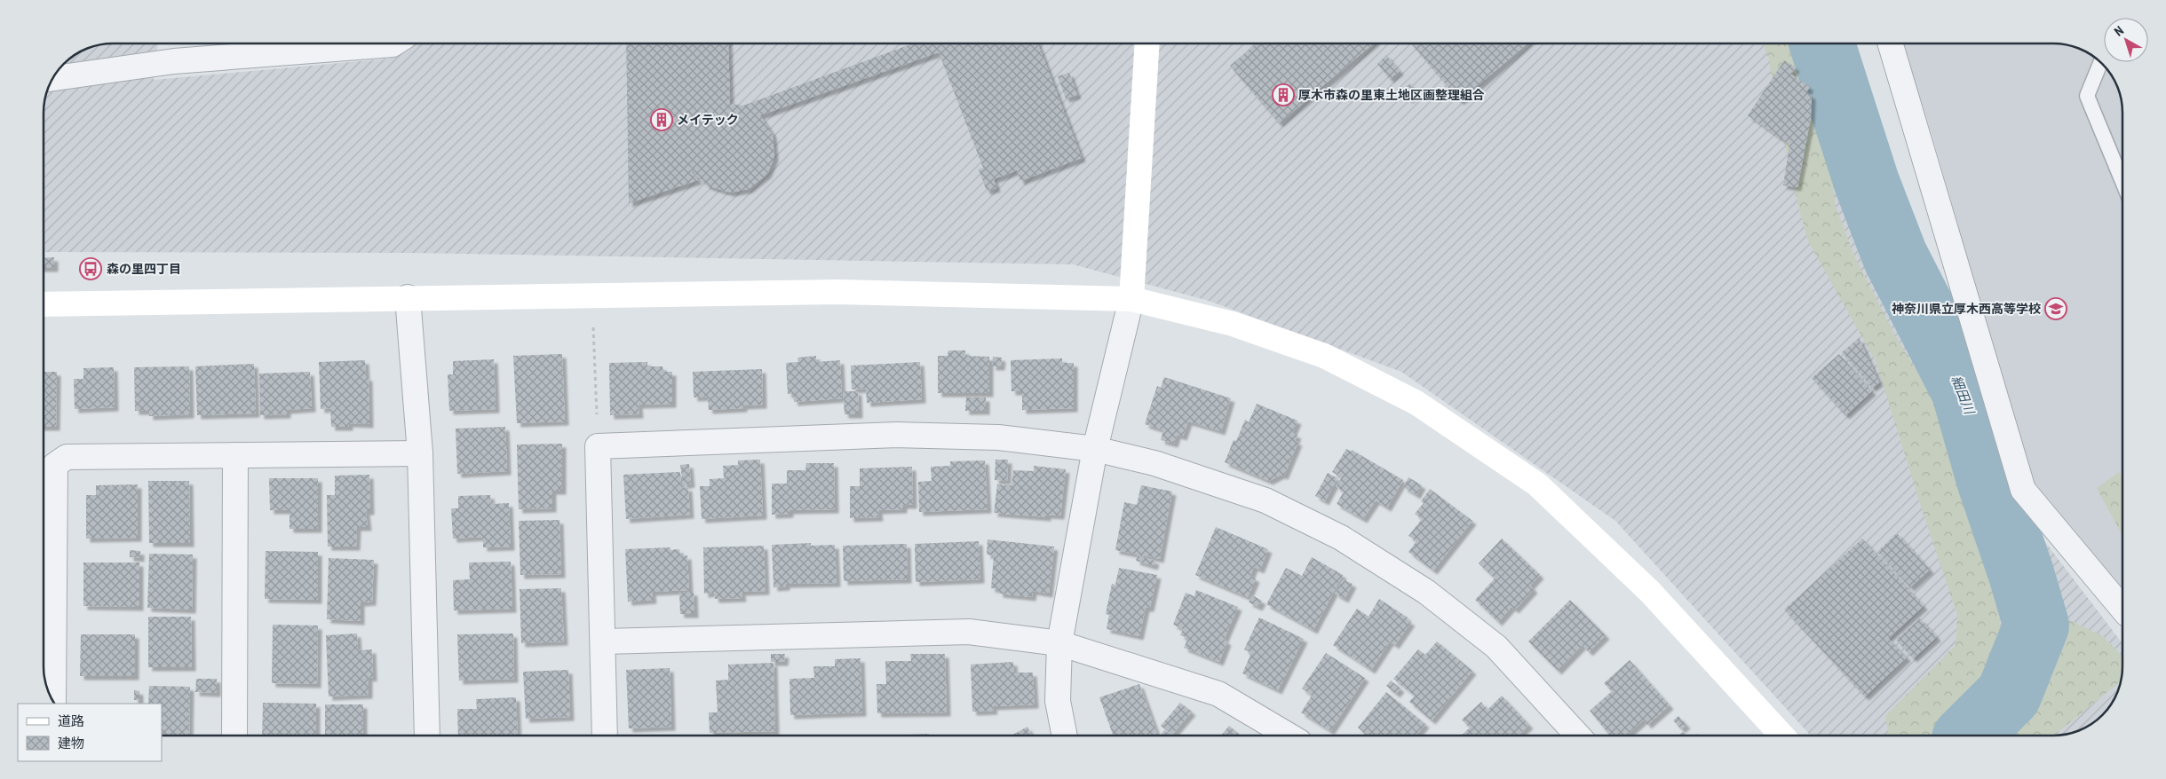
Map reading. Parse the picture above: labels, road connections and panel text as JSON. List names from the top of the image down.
{
  "water": ["細田川"],
  "places": {
    "building": ["厚木市森の里東土地区画整理組合", "メイテック"],
    "bus stop": ["森の里四丁目"],
    "school or university": ["神奈川県立厚木西高等学校"]
  },
  "legend": ["道路", "建物"],
  "north": "top left"
}
